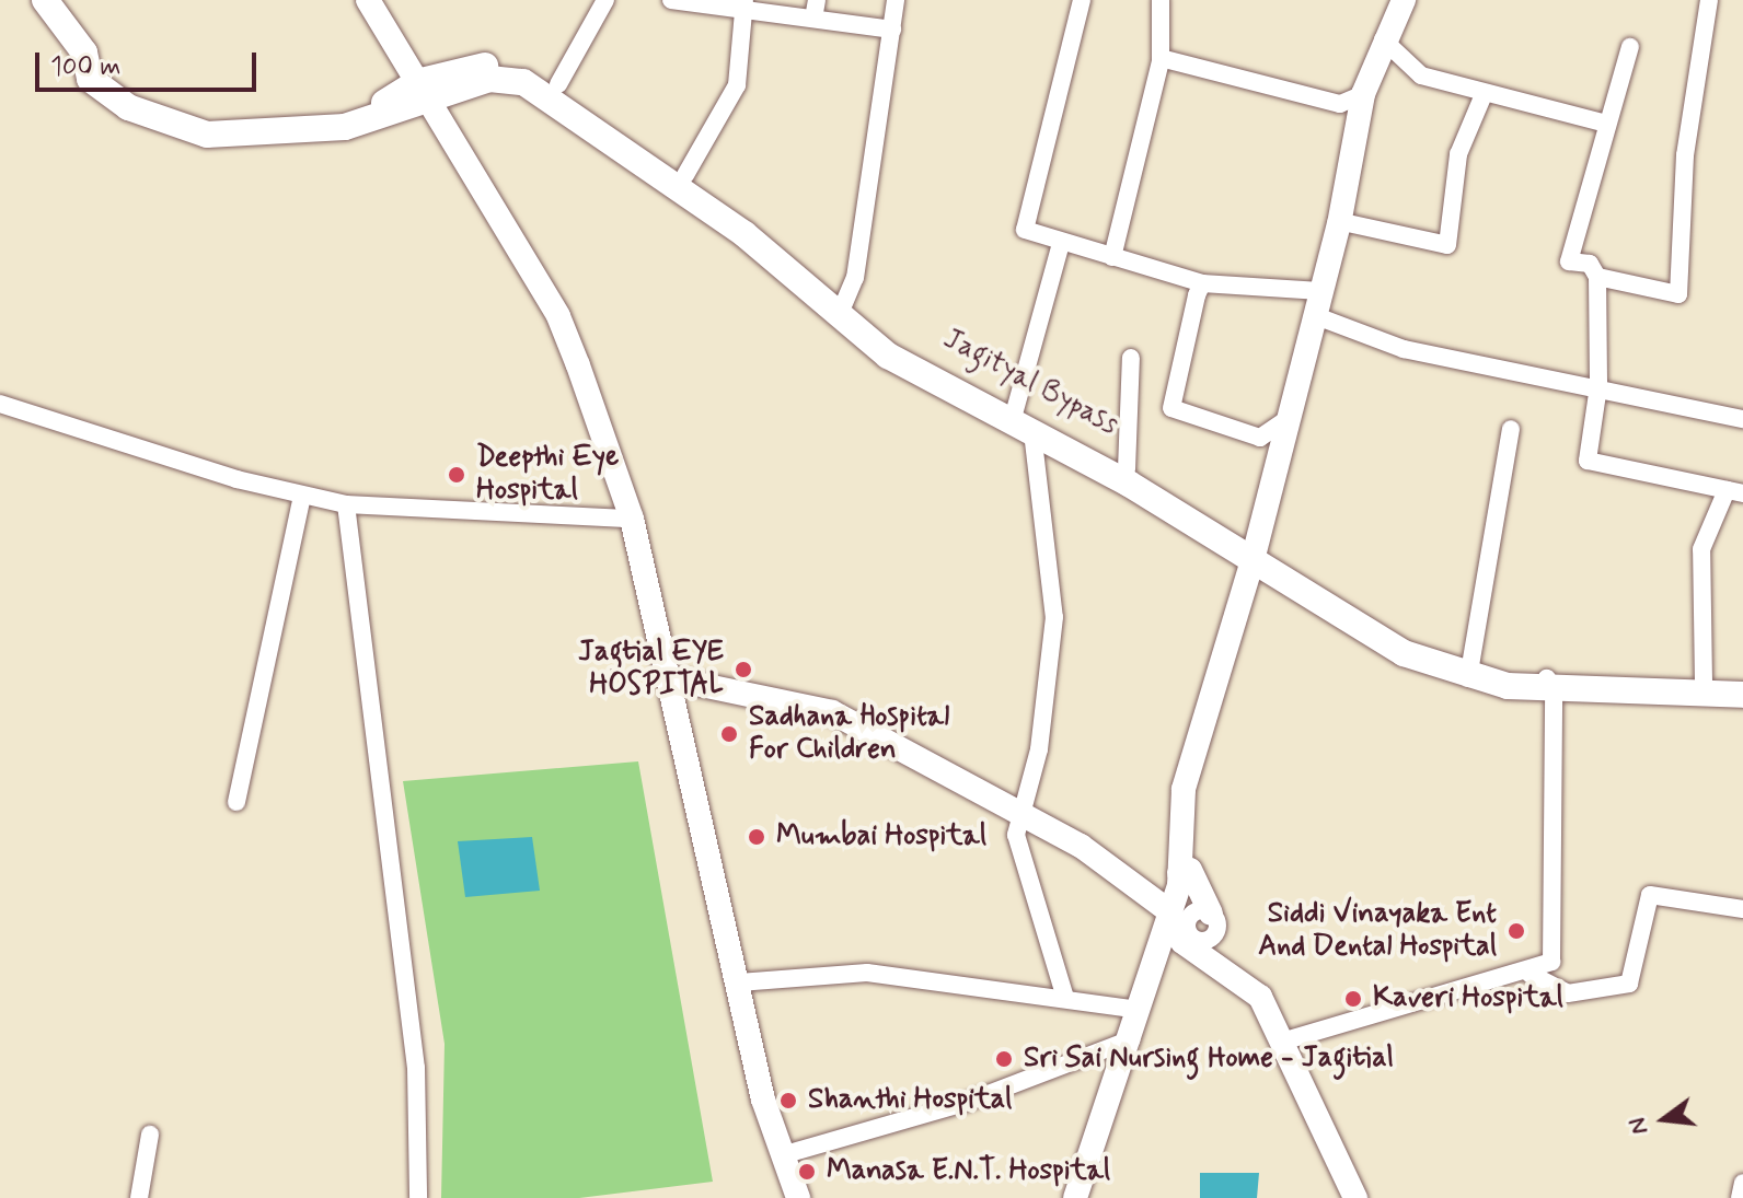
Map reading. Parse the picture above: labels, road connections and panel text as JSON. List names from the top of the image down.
{
  "streets": {
    "main road": ["Jagityal Bypass"]
  },
  "places": [
    "Deepthi Eye Hospital",
    "Jagtial EYE HOSPITAL",
    "Sadhana Hospital For Children",
    "Mumbai Hospital",
    "Siddi Vinayaka Ent And Dental Hospital",
    "Kaveri Hospital",
    "Sri Sai Nursing Home - Jagitial",
    "Shanthi Hospital",
    "Manasa E.N.T. Hospital"
  ],
  "scale_bar": "100 m",
  "north": "left"
}
